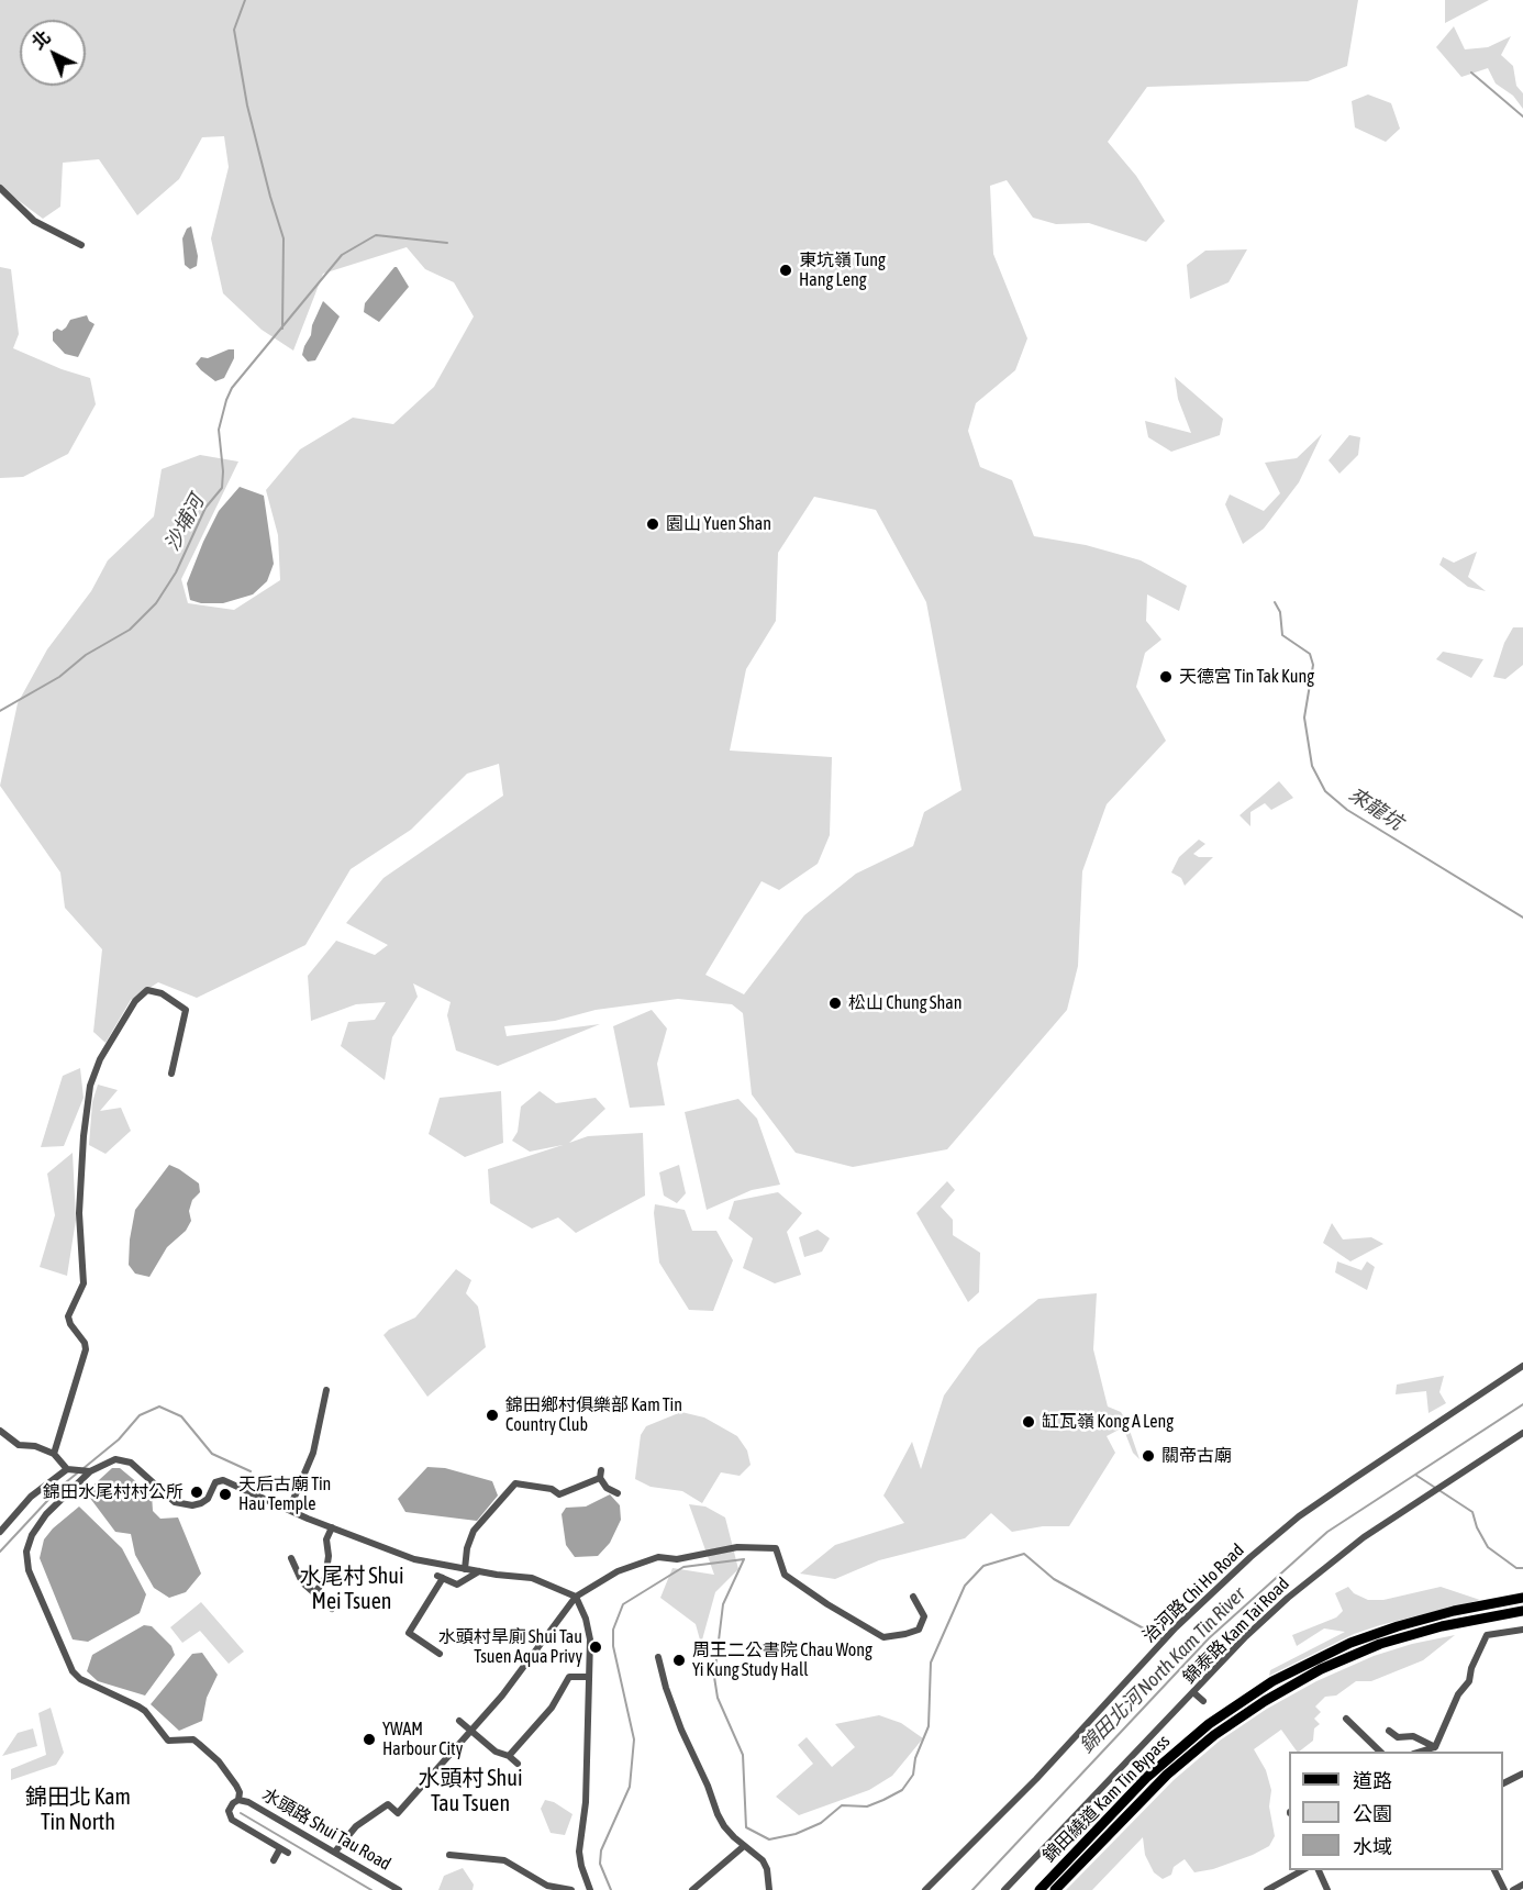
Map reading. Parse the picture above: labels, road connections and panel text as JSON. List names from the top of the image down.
{
  "streets": {
    "main road": ["錦田繞道 Kam Tin Bypass"],
    "street": ["治河路 Chi Ho Road", "錦泰路 Kam Tai Road", "水頭路 Shui Tau Road"]
  },
  "districts": ["水尾村 Shui Mei Tsuen", "水頭村 Shui Tau Tsuen", "錦田北 Kam Tin North"],
  "water": ["沙埔河", "來龍坑", "錦田北河 North Kam Tin River"],
  "places": [
    "東坑嶺 Tung Hang Leng",
    "園山 Yuen Shan",
    "天德宮 Tin Tak Kung",
    "松山 Chung Shan",
    "錦田鄉村俱樂部 Kam Tin Country Club",
    "缸瓦嶺 Kong A Leng",
    "關帝古廟",
    "錦田水尾村村公所",
    "天后古廟 Tin Hau Temple",
    "水頭村旱廁 Shui Tau Tsuen Aqua Privy",
    "周王二公書院 Chau Wong Yi Kung Study Hall",
    "YWAM Harbour City"
  ],
  "legend": ["道路", "公園", "水域"],
  "north": "top left"
}
